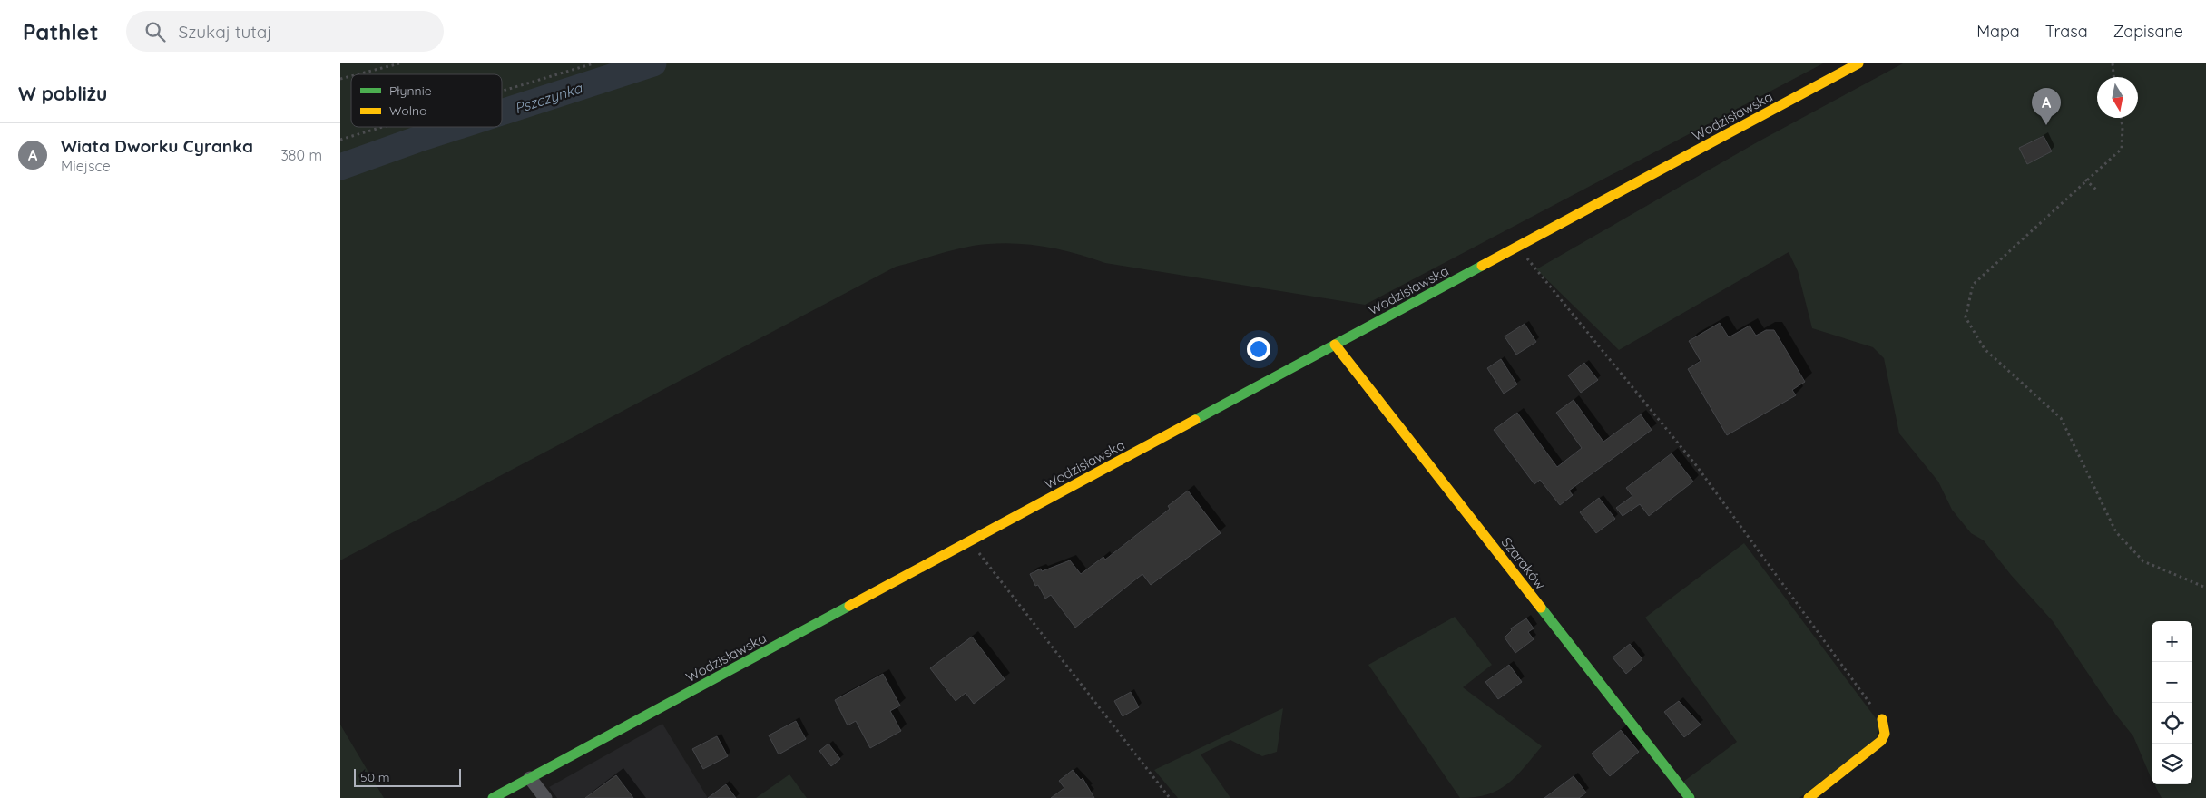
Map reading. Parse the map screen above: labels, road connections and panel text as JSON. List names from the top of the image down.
{
  "streets": {
    "main road": ["Wodzisławska", "Szaraków"]
  },
  "crossings": [
    ["Wodzisławska", "Szaraków"]
  ],
  "water": ["Pszczynka"],
  "legend": ["Płynnie", "Wolno"],
  "scale_bar": "50 m",
  "north": "bottom",
  "page": {
    "header": "Pathlet",
    "search": "Szukaj tutaj",
    "nav": ["Mapa", "Trasa", "Zapisane"],
    "heading": "W pobliżu",
    "pins": "A",
    "list": [
      {
        "mark": "A",
        "name": "Wiata Dworku Cyranka",
        "note": "Miejsce",
        "value": "380 m"
      }
    ],
    "map_buttons": ["+", "−"],
    "scale": "50 m"
  }
}
